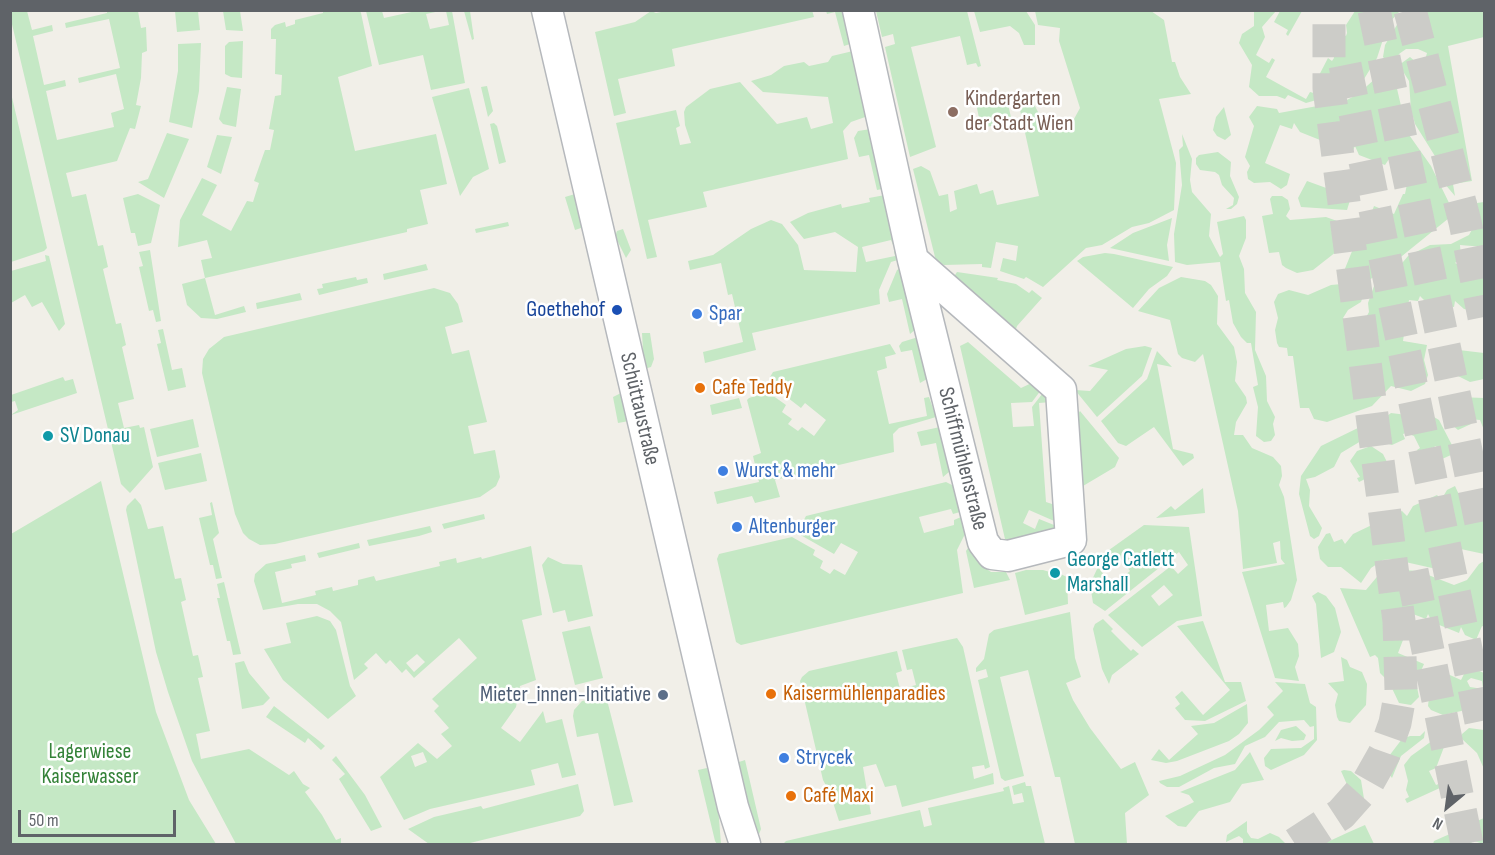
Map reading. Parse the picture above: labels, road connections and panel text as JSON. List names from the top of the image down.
{
  "streets": {
    "street": ["Schüttaustraße", "Schiffmühlenstraße"]
  },
  "parks": ["Lagerwiese Kaiserwasser"],
  "places": [
    "Kindergarten der Stadt Wien",
    "Goethehof",
    "Spar",
    "Cafe Teddy",
    "SV Donau",
    "Wurst & mehr",
    "Altenburger",
    "George Catlett Marshall",
    "Kaisermühlenparadies",
    "Mieter_innen-Initiative",
    "Strycek",
    "Café Maxi"
  ],
  "scale_bar": "50 m",
  "north": "bottom left"
}
